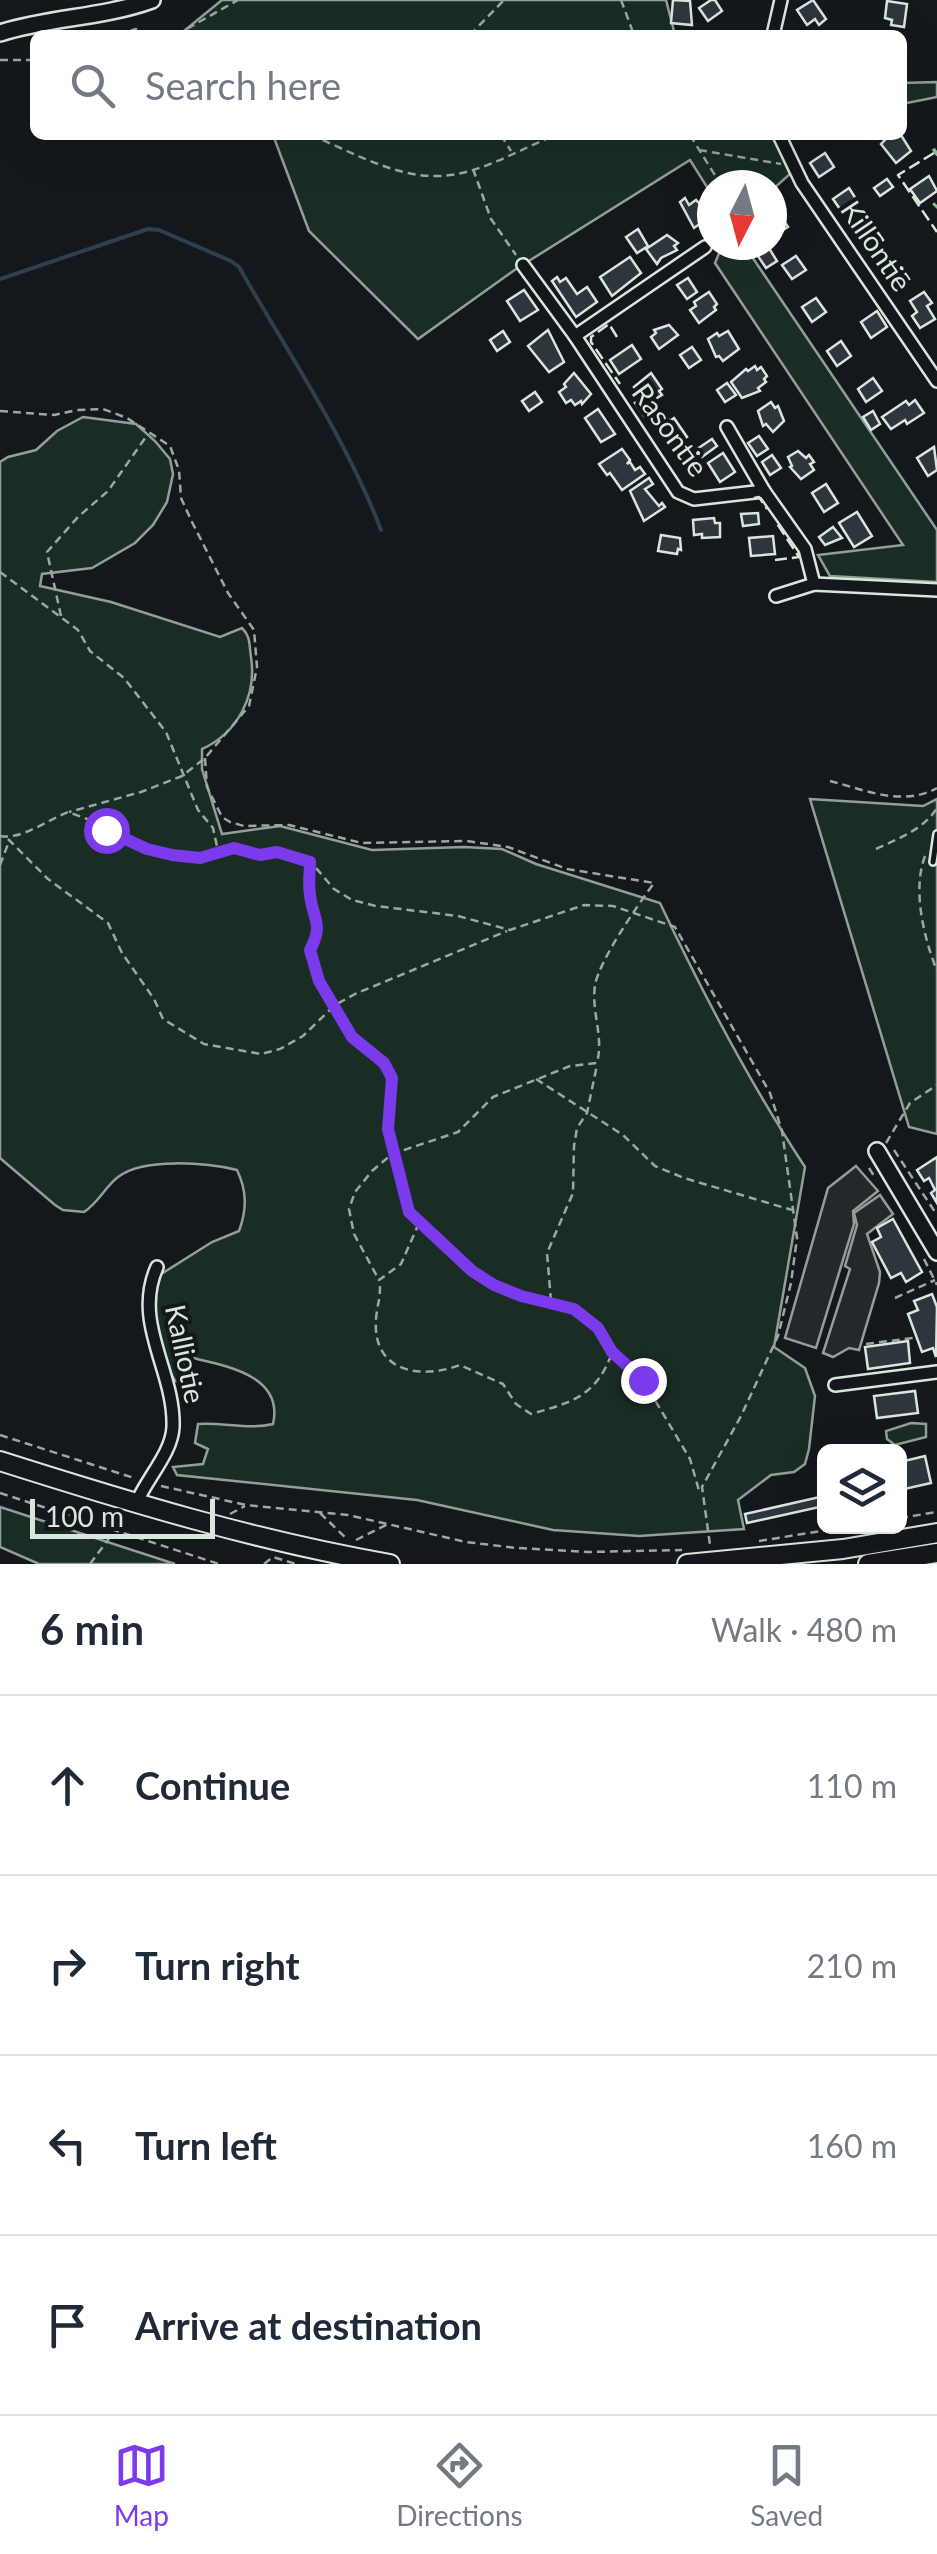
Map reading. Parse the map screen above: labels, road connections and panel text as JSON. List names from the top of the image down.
{
  "streets": {
    "street": ["Killontie", "Rasontie", "Kalliotie"]
  },
  "scale_bar": "100 m",
  "north": "bottom",
  "page": {
    "search": "Search here",
    "scale": "100 m",
    "heading": ["6 min", "Walk · 480 m"],
    "list": [
      ["Continue", "110 m"],
      ["Turn right", "210 m"],
      ["Turn left", "160 m"],
      "Arrive at destination"
    ],
    "nav": ["Map", "Directions", "Saved"]
  }
}
